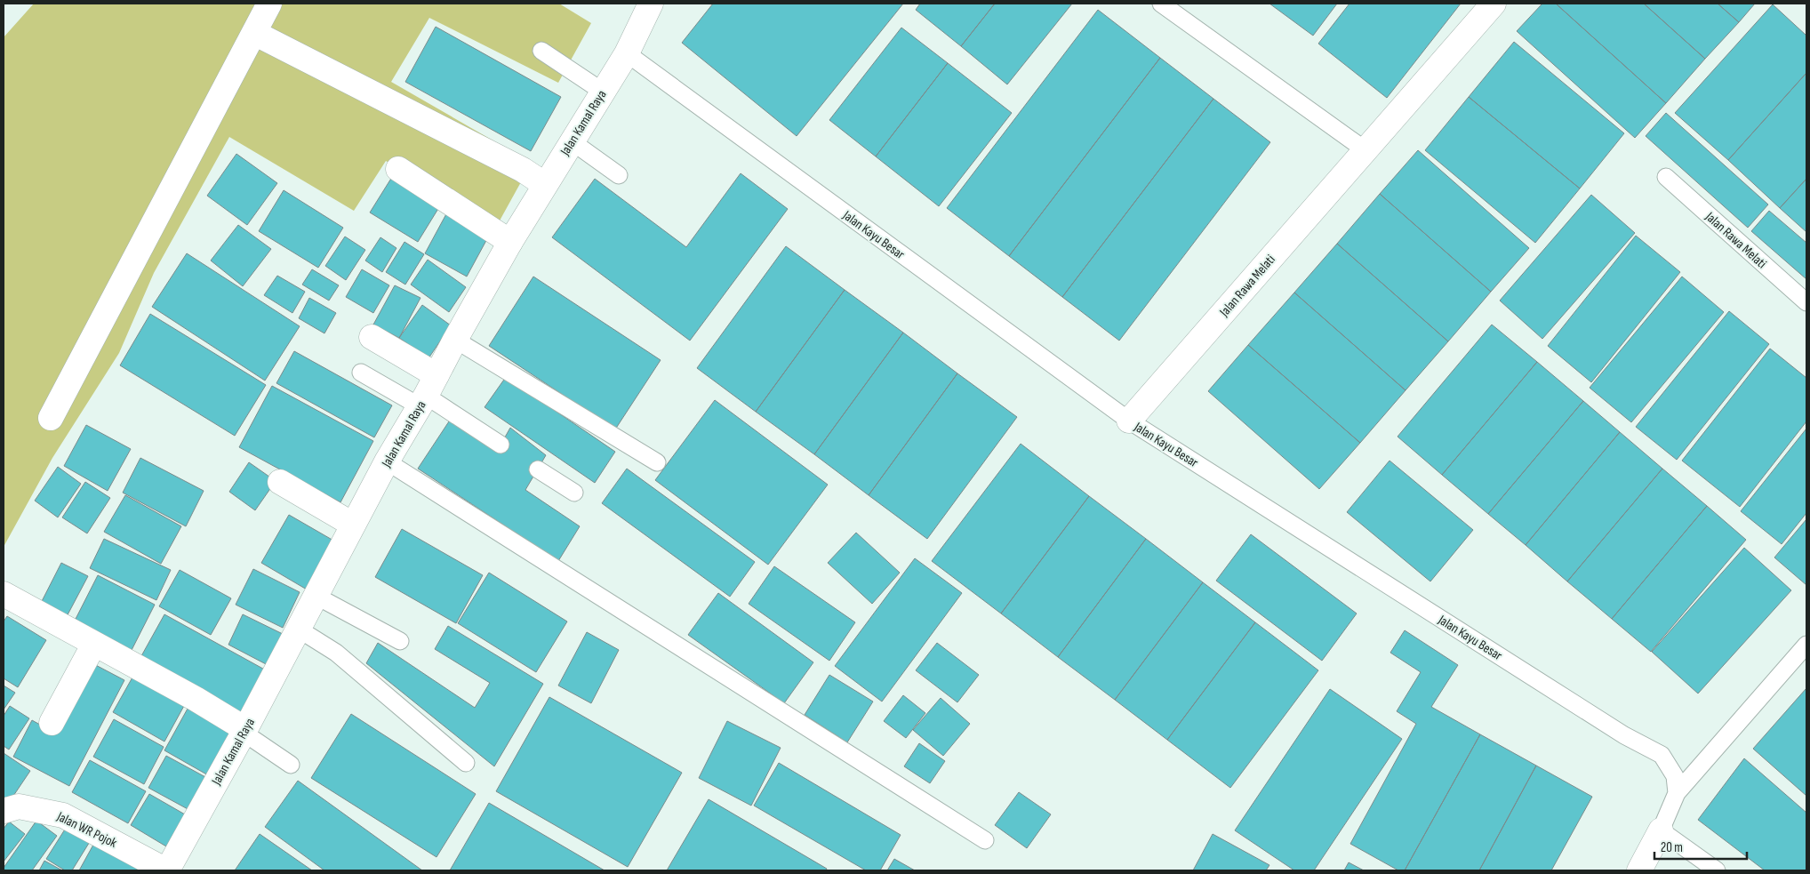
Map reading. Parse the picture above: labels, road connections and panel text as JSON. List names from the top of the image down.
{
  "streets": {
    "street": ["Jalan Kamal Raya", "Jalan Rawa Melati", "Jalan WR Pojok"],
    "lane": ["Jalan Kayu Besar"]
  },
  "crossings": [
    ["Jalan Kamal Raya", "Jalan Kayu Besar"],
    ["Jalan Kamal Raya", "Jalan WR Pojok"],
    ["Jalan Kayu Besar", "Jalan Rawa Melati"]
  ],
  "scale_bar": "20 m"
}
